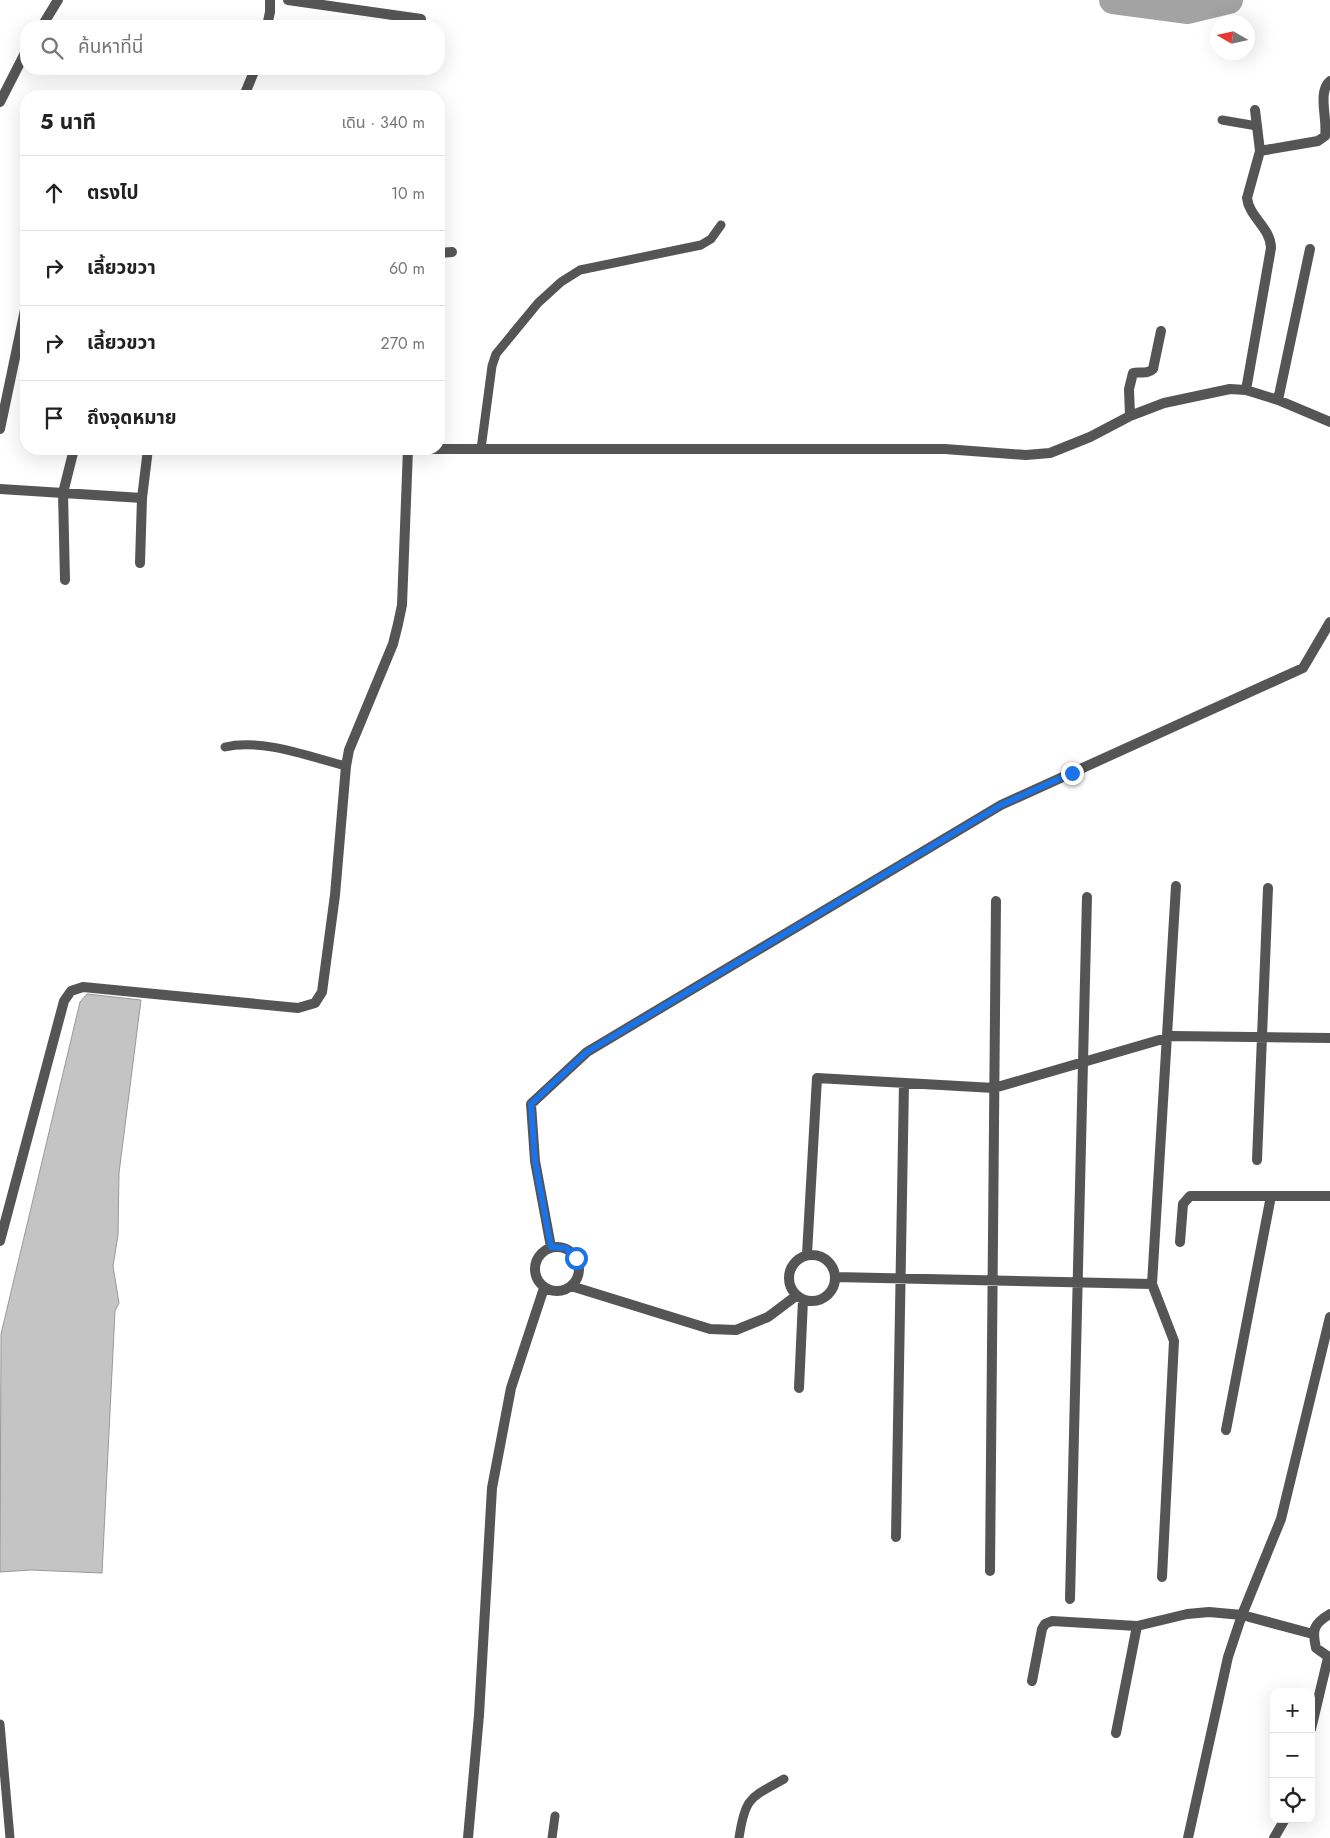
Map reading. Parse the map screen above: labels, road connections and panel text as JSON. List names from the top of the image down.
{
  "north": "left",
  "page": {
    "search": "ค้นหาที่นี่",
    "heading": ["5 นาที", "เดิน · 340 m"],
    "list": [
      ["ตรงไป", "10 m"],
      ["เลี้ยวขวา", "60 m"],
      ["เลี้ยวขวา", "270 m"],
      "ถึงจุดหมาย"
    ],
    "map_buttons": ["+", "−"]
  }
}
